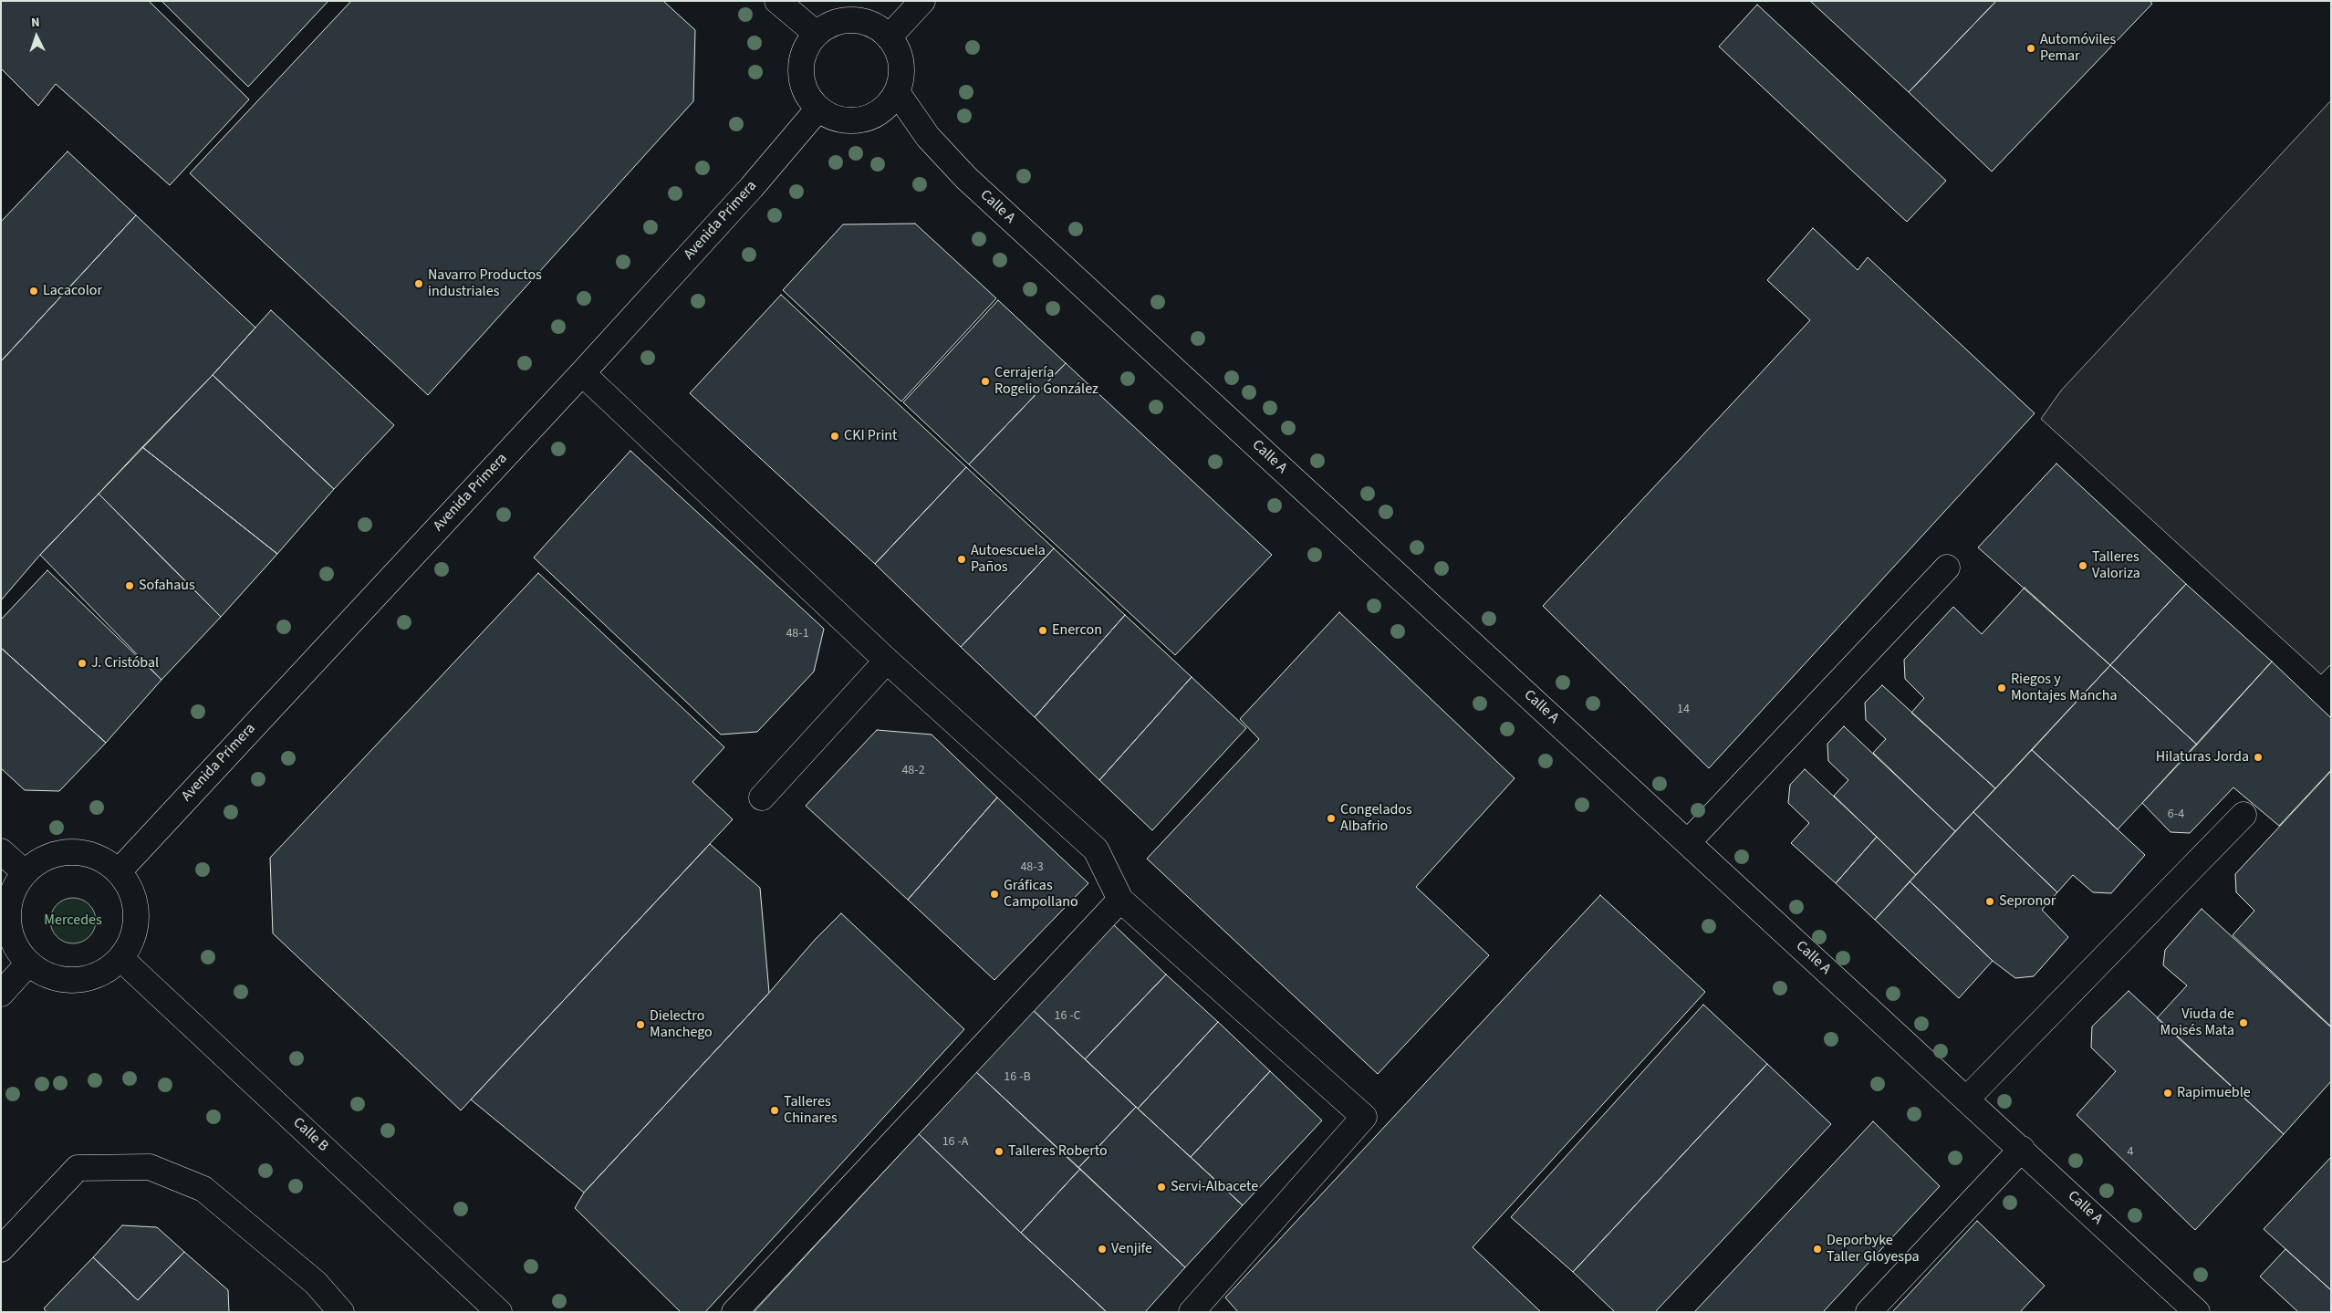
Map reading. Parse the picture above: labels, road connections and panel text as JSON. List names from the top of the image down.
{
  "streets": {
    "street": ["Calle A", "Avenida Primera", "Calle B"]
  },
  "crossings": [
    ["Calle A", "Avenida Primera"],
    ["Avenida Primera", "Calle B"]
  ],
  "parks": ["Mercedes"],
  "places": [
    "Automóviles Pemar",
    "Navarro Productos industriales",
    "Lacacolor",
    "Cerrajería Rogelio González",
    "CKI Print",
    "Autoescuela Paños",
    "Talleres Valoriza",
    "Sofahaus",
    "Enercon",
    "J. Cristóbal",
    "Riegos y Montajes Mancha",
    "Hilaturas Jorda",
    "Congelados Albafrio",
    "Gráficas Campollano",
    "Sepronor",
    "Viuda de Moisés Mata",
    "Dielectro Manchego",
    "Rapimueble",
    "Talleres Chinares",
    "Talleres Roberto",
    "Servi-Albacete",
    "Venjife",
    "Deporbyke Taller Gloyespa"
  ],
  "house_numbers": [
    "48-1",
    "14",
    "48-2",
    "6-4",
    "48-3",
    "16 -C",
    "16 -B",
    "16 -A",
    "4"
  ],
  "north": "top"
}
